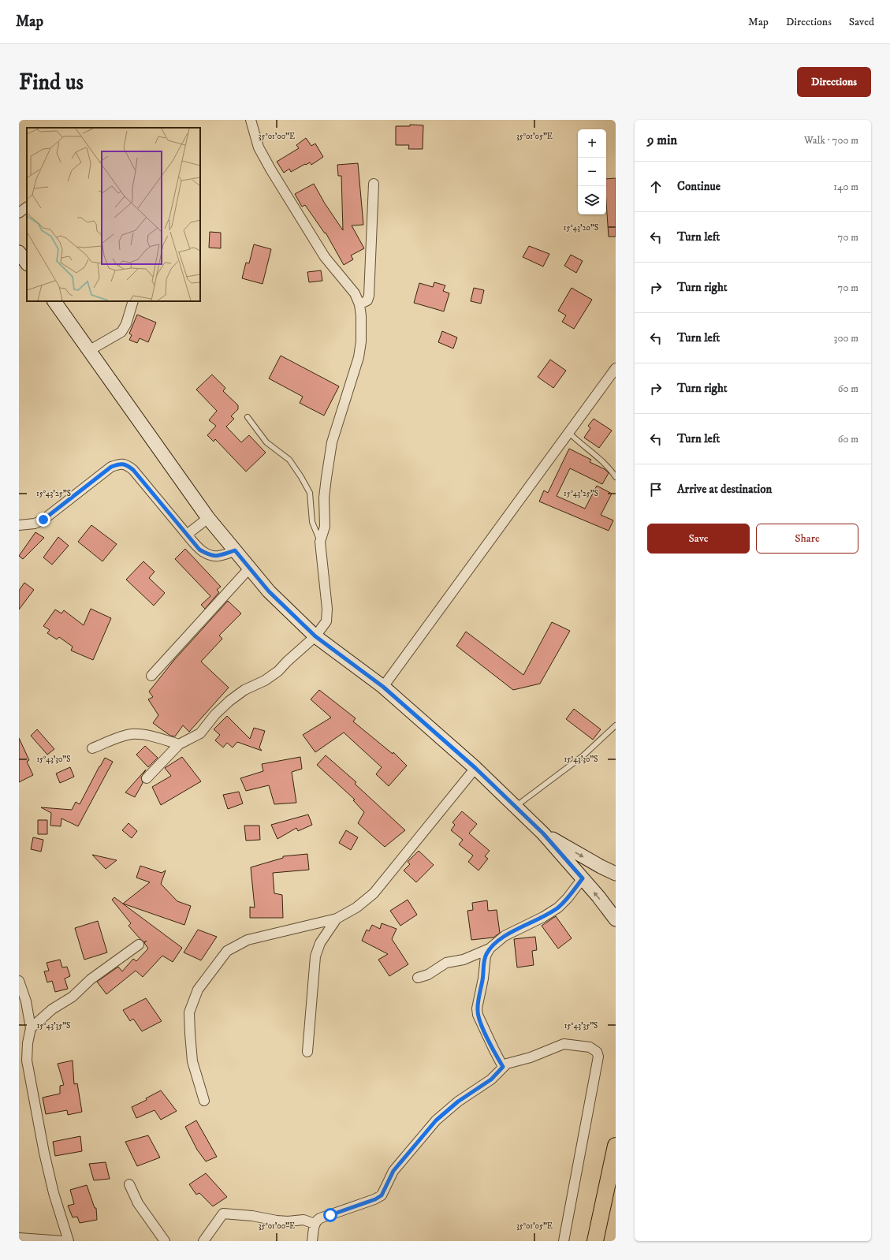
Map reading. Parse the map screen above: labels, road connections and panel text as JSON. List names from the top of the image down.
{
  "page": {
    "header": "Map",
    "nav": ["Map", "Directions", "Saved"],
    "buttons": [
      "Directions",
      ["Save", "Share"]
    ],
    "title": "Find us",
    "heading": ["9 min", "Walk · 700 m"],
    "map_buttons": ["+", "−"],
    "list": [
      ["Continue", "140 m"],
      ["Turn left", "70 m"],
      ["Turn right", "70 m"],
      ["Turn left", "300 m"],
      ["Turn right", "60 m"],
      ["Turn left", "60 m"],
      "Arrive at destination"
    ]
  },
  "coordinates": [
    "35°01'00\"E",
    "35°01'05\"E",
    "15°43'20\"S",
    "15°43'25\"S",
    "15°43'30\"S",
    "15°43'35\"S"
  ]
}
